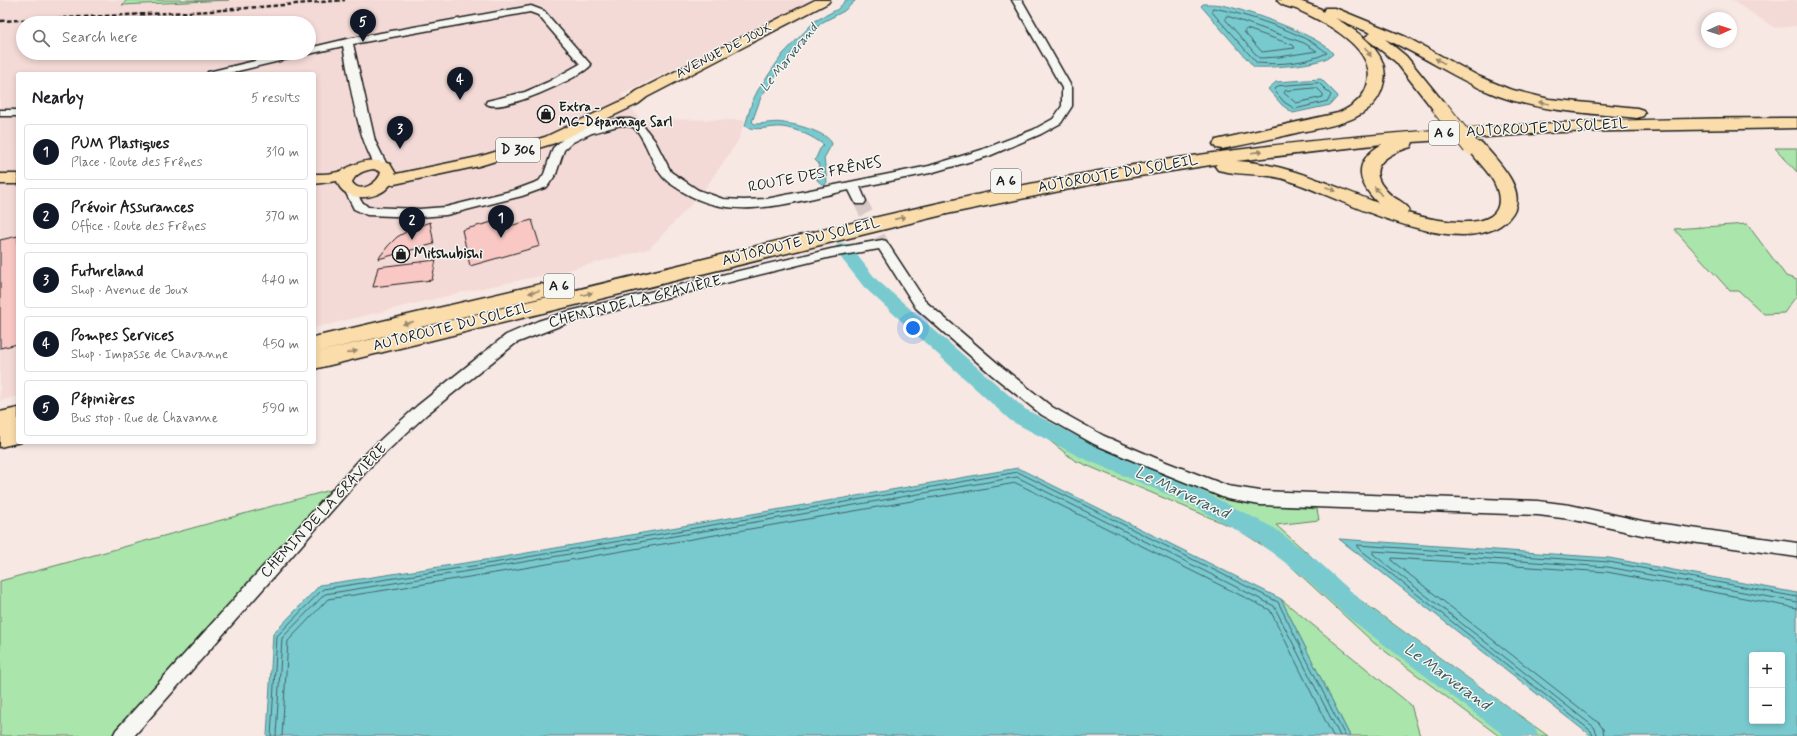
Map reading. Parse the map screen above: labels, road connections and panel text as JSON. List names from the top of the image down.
{
  "streets": {
    "highway": ["AUTOROUTE DU SOLEIL", "A 6"],
    "main road": ["AVENUE DE JOUX", "D 306"],
    "street": ["ROUTE DES FRÊNES", "CHEMIN DE LA GRAVIÈRE"]
  },
  "water": ["Le Marverand"],
  "places": {
    "shop": ["Extra - MG-Dépannage Sarl", "Mitshubishi"]
  },
  "north": "right",
  "page": {
    "pins": [
      "5",
      "4",
      "3",
      "1",
      "2"
    ],
    "search": "Search here",
    "heading": ["Nearby", "5 results"],
    "list": [
      {
        "mark": "1",
        "name": "PUM Plastiques",
        "note": "Place · Route des Frênes",
        "value": "310 m"
      },
      {
        "mark": "2",
        "name": "Prévoir Assurances",
        "note": "Office · Route des Frênes",
        "value": "370 m"
      },
      {
        "mark": "3",
        "name": "Futureland",
        "note": "Shop · Avenue de Joux",
        "value": "440 m"
      },
      {
        "mark": "4",
        "name": "Pompes Services",
        "note": "Shop · Impasse de Chavanne",
        "value": "450 m"
      },
      {
        "mark": "5",
        "name": "Pépinières",
        "note": "Bus stop · Rue de Chavanne",
        "value": "590 m"
      }
    ],
    "map_buttons": ["+", "−"]
  }
}
